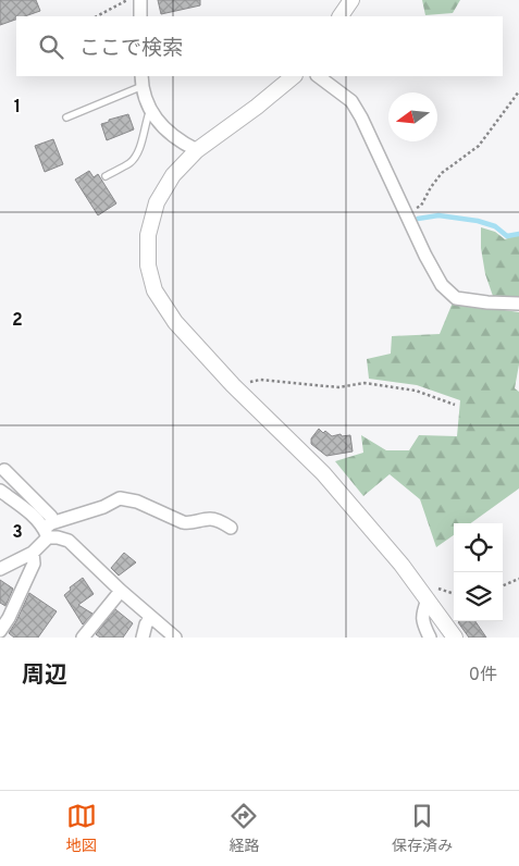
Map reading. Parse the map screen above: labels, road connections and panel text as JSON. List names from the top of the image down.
{
  "north": "left",
  "page": {
    "search": "ここで検索",
    "heading": ["周辺", "0件"],
    "nav": ["地図", "経路", "保存済み"]
  },
  "grid": {
    "rows": ["1", "2", "3"]
  }
}
